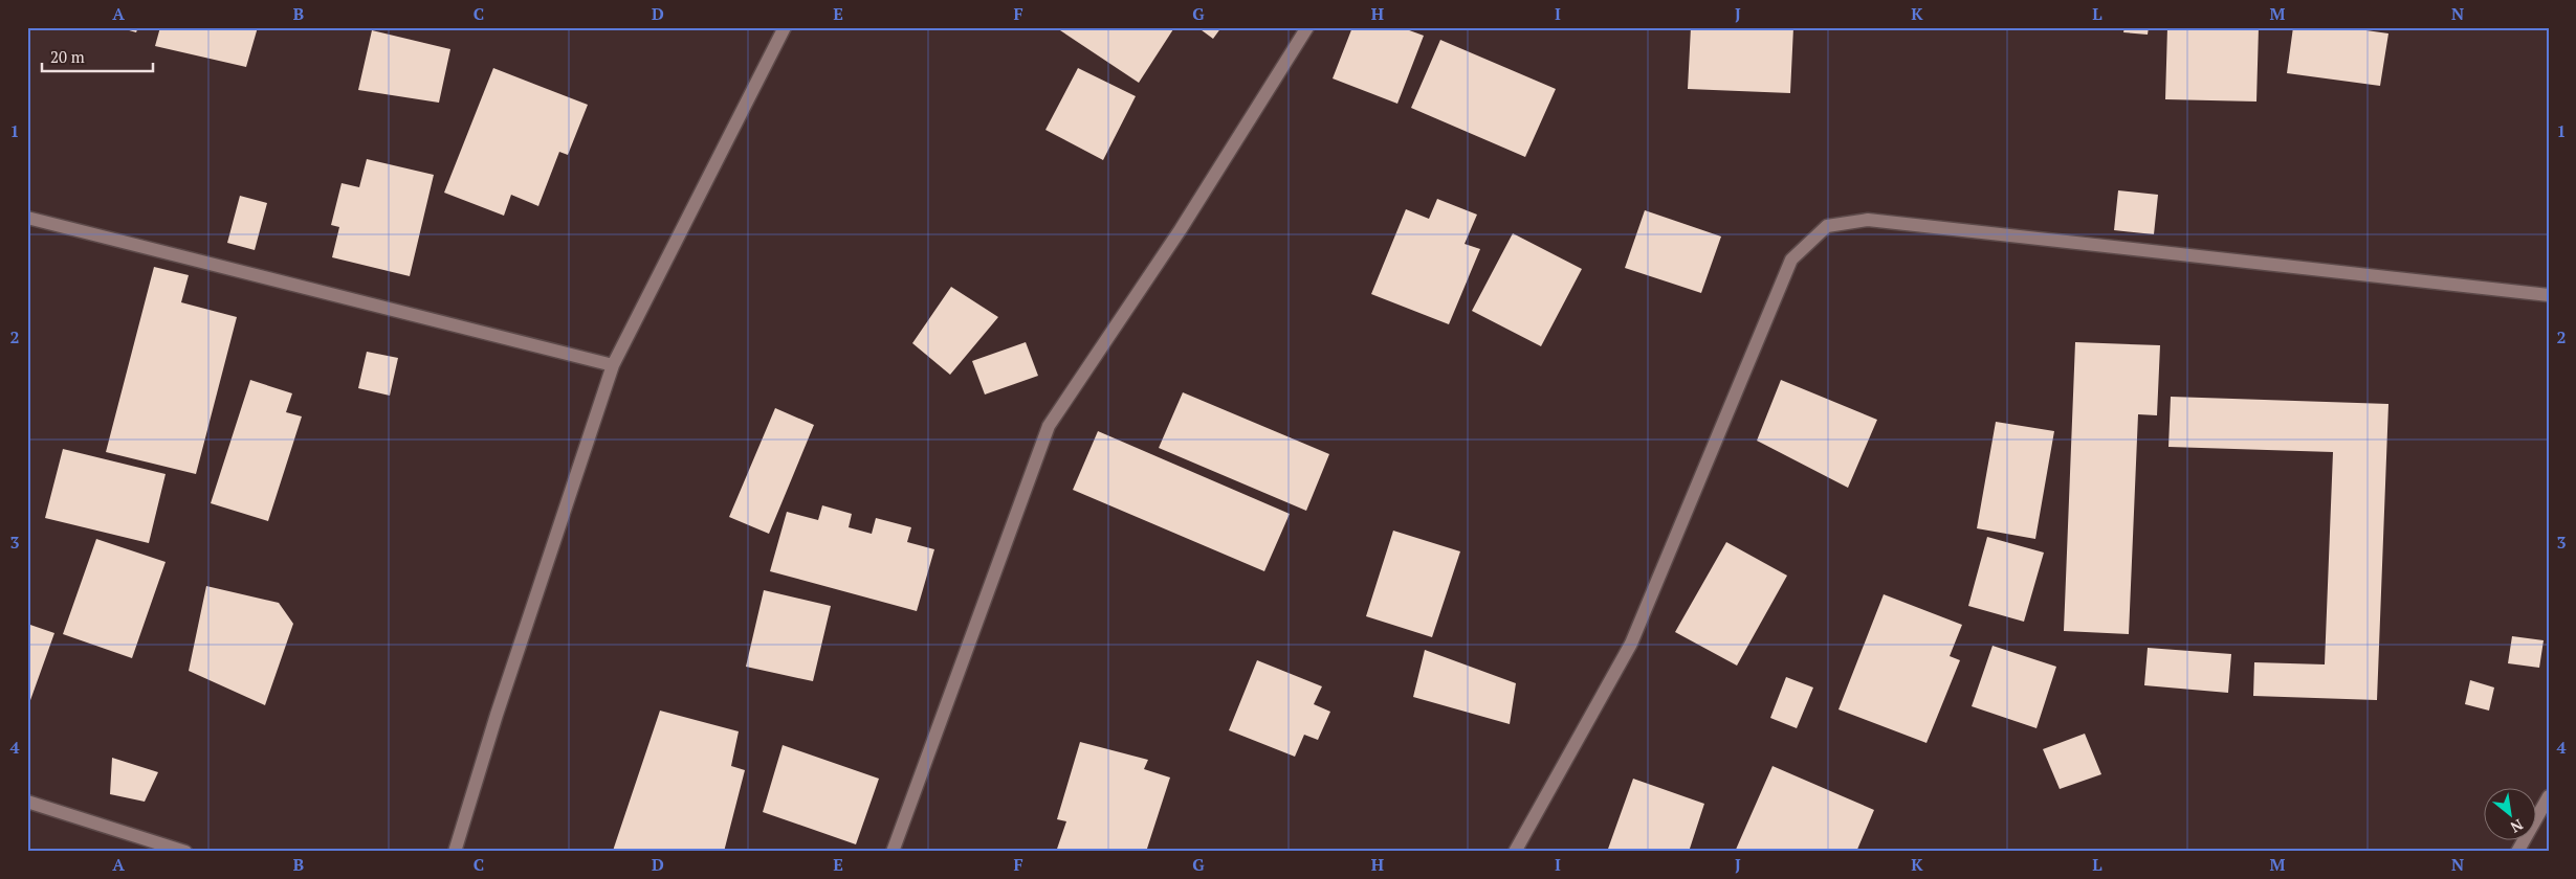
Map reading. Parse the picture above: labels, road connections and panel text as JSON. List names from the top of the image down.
{
  "scale_bar": "20 m",
  "north": "bottom right",
  "grid": {
    "columns": [
      "A",
      "B",
      "C",
      "D",
      "E",
      "F",
      "G",
      "H",
      "I",
      "J",
      "K",
      "L",
      "M",
      "N"
    ],
    "rows": [
      "1",
      "2",
      "3",
      "4"
    ]
  }
}
